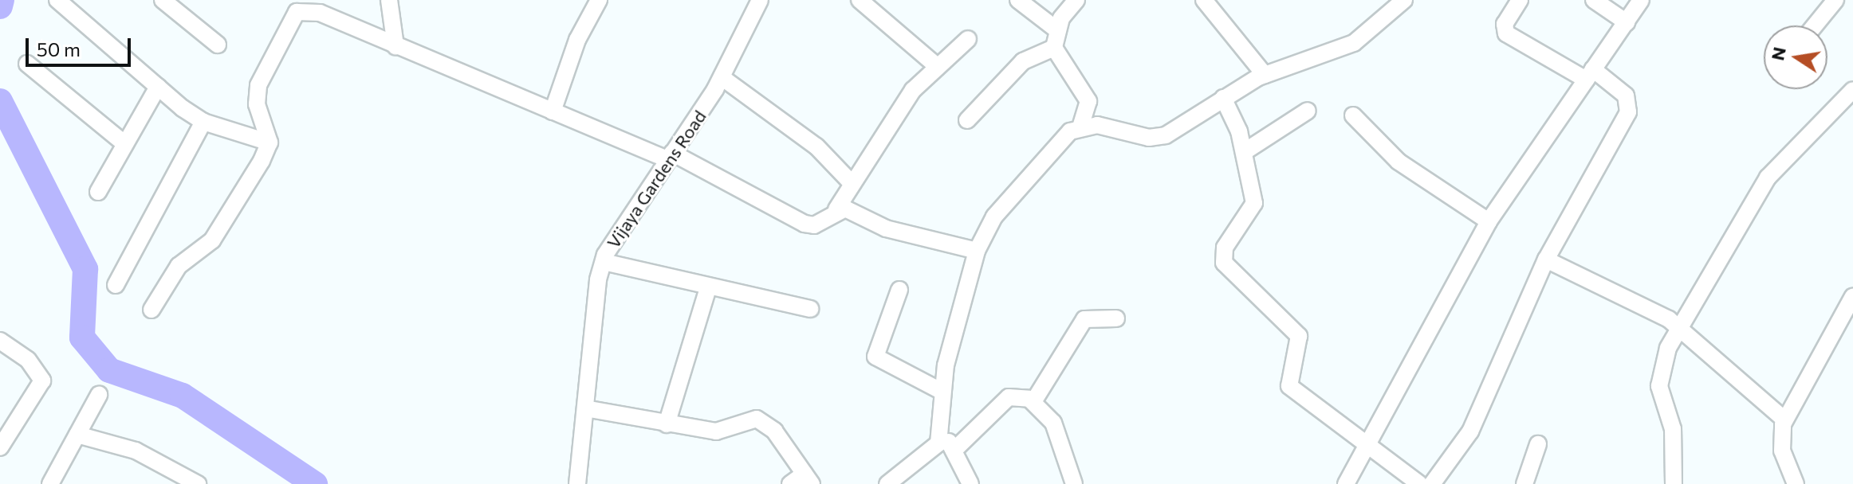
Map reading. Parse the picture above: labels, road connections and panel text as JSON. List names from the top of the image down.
{
  "streets": {
    "street": ["Vijaya Gardens Road"]
  },
  "scale_bar": "50 m",
  "north": "left"
}
